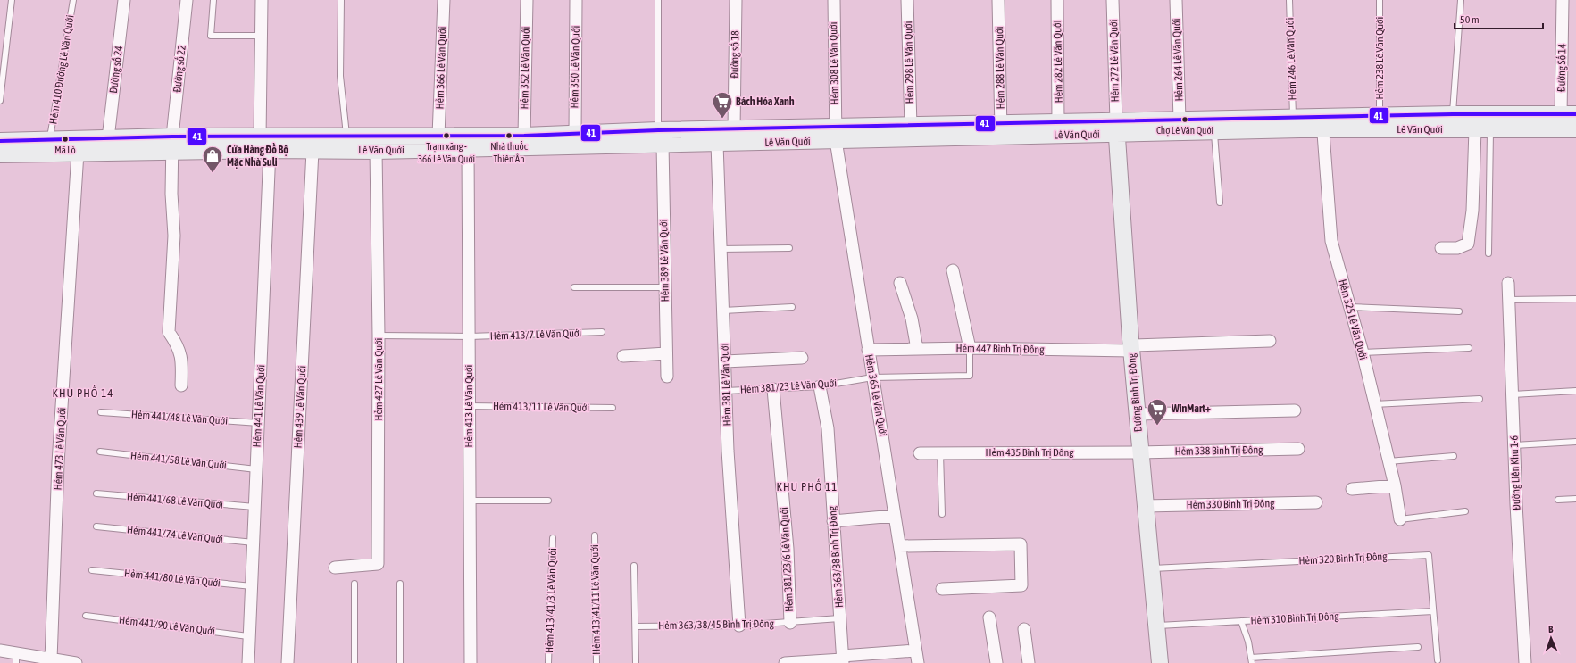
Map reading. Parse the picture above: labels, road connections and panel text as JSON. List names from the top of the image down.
{
  "streets": {
    "main road": ["Lê Văn Quới", "Đường Bình Trị Đông"],
    "street": [
      "Đường số 18",
      "Hẻm 264 Lê Văn Quới",
      "Hẻm 272 Lê Văn Quới",
      "Hẻm 282 Lê Văn Quới",
      "Hẻm 298 Lê Văn Quới",
      "Hẻm 308 Lê Văn Quới",
      "Hẻm 350 Lê Văn Quới",
      "Hẻm 366 Lê Văn Quới",
      "Hẻm 352 Lê Văn Quới",
      "Hẻm 288 Lê Văn Quới",
      "Đường Số 14",
      "Đường số 22",
      "Đường số 24",
      "Hẻm 389 Lê Văn Quới",
      "Hẻm 325 Lê Văn Quới",
      "Hẻm 447 Bình Trị Đông",
      "Hẻm 427 Lê Văn Quới",
      "Hẻm 381 Lê Văn Quới",
      "Hẻm 365 Lê Văn Quới",
      "Hẻm 441 Lê Văn Quới",
      "Hẻm 413 Lê Văn Quới",
      "Hẻm 439 Lê Văn Quới",
      "Hẻm 473 Lê Văn Quới",
      "Hẻm 338 Bình Trị Đông",
      "Hẻm 435 Bình Trị Đông",
      "Đường Liên Khu 1-6",
      "Hẻm 330 Bình Trị Đông",
      "Hẻm 363/38 Bình Trị Đông",
      "Hẻm 381/23/6 Lê Văn Quới"
    ],
    "lane": [
      "Hẻm 238 Lê Văn Quới",
      "Hẻm 246 Lê Văn Quới",
      "Hẻm 410 Đường Lê Văn Quới",
      "Hẻm 413/7 Lê Văn Quới",
      "Hẻm 381/23 Lê Văn Quới",
      "Hẻm 413/11 Lê Văn Quới",
      "Hẻm 441/48 Lê Văn Quới",
      "Hẻm 441/58 Lê Văn Quới",
      "Hẻm 441/68 Lê Văn Quới",
      "Hẻm 441/74 Lê Văn Quới",
      "Hẻm 320 Bình Trị Đông",
      "Hẻm 441/80 Lê Văn Quới",
      "Hẻm 413/41/11 Lê Văn Quới",
      "Hẻm 413/41/3 Lê Văn Quới",
      "Hẻm 310 Bình Trị Đông",
      "Hẻm 363/38/45 Bình Trị Đông",
      "Hẻm 441/90 Lê Văn Quới"
    ]
  },
  "crossings": [
    ["Đường số 18", "Lê Văn Quới"],
    ["Hẻm 238 Lê Văn Quới", "Lê Văn Quới"],
    ["Hẻm 246 Lê Văn Quới", "Lê Văn Quới"],
    ["Hẻm 264 Lê Văn Quới", "Lê Văn Quới"],
    ["Hẻm 272 Lê Văn Quới", "Lê Văn Quới"],
    ["Hẻm 272 Lê Văn Quới", "Đường Bình Trị Đông"],
    ["Hẻm 282 Lê Văn Quới", "Lê Văn Quới"],
    ["Hẻm 298 Lê Văn Quới", "Lê Văn Quới"],
    ["Hẻm 308 Lê Văn Quới", "Lê Văn Quới"],
    ["Hẻm 308 Lê Văn Quới", "Hẻm 365 Lê Văn Quới"],
    ["Hẻm 350 Lê Văn Quới", "Lê Văn Quới"],
    ["Hẻm 366 Lê Văn Quới", "Lê Văn Quới"],
    ["Hẻm 352 Lê Văn Quới", "Lê Văn Quới"],
    ["Hẻm 288 Lê Văn Quới", "Lê Văn Quới"],
    ["Đường Số 14", "Lê Văn Quới"],
    ["Đường số 22", "Lê Văn Quới"],
    ["Hẻm 410 Đường Lê Văn Quới", "Lê Văn Quới"],
    ["Đường số 24", "Lê Văn Quới"],
    ["Lê Văn Quới", "Hẻm 389 Lê Văn Quới"],
    ["Lê Văn Quới", "Hẻm 325 Lê Văn Quới"],
    ["Lê Văn Quới", "Hẻm 427 Lê Văn Quới"],
    ["Lê Văn Quới", "Hẻm 381 Lê Văn Quới"],
    ["Lê Văn Quới", "Đường Bình Trị Đông"],
    ["Lê Văn Quới", "Hẻm 365 Lê Văn Quới"],
    ["Lê Văn Quới", "Hẻm 441 Lê Văn Quới"],
    ["Lê Văn Quới", "Hẻm 413 Lê Văn Quới"],
    ["Lê Văn Quới", "Hẻm 439 Lê Văn Quới"],
    ["Lê Văn Quới", "Hẻm 473 Lê Văn Quới"],
    ["Hẻm 413/7 Lê Văn Quới", "Hẻm 427 Lê Văn Quới"],
    ["Hẻm 413/7 Lê Văn Quới", "Hẻm 413 Lê Văn Quới"],
    ["Hẻm 447 Bình Trị Đông", "Hẻm 381/23 Lê Văn Quới"],
    ["Hẻm 447 Bình Trị Đông", "Đường Bình Trị Đông"],
    ["Hẻm 447 Bình Trị Đông", "Hẻm 365 Lê Văn Quới"],
    ["Hẻm 381 Lê Văn Quới", "Hẻm 381/23 Lê Văn Quới"],
    ["Hẻm 381 Lê Văn Quới", "Hẻm 363/38/45 Bình Trị Đông"],
    ["Hẻm 381/23 Lê Văn Quới", "Hẻm 365 Lê Văn Quới"],
    ["Hẻm 381/23 Lê Văn Quới", "Hẻm 363/38 Bình Trị Đông"],
    ["Hẻm 381/23 Lê Văn Quới", "Hẻm 381/23/6 Lê Văn Quới"],
    ["Đường Bình Trị Đông", "Hẻm 338 Bình Trị Đông"],
    ["Đường Bình Trị Đông", "Hẻm 435 Bình Trị Đông"],
    ["Đường Bình Trị Đông", "Hẻm 330 Bình Trị Đông"],
    ["Đường Bình Trị Đông", "Hẻm 320 Bình Trị Đông"],
    ["Đường Bình Trị Đông", "Hẻm 310 Bình Trị Đông"],
    ["Hẻm 441 Lê Văn Quới", "Hẻm 441/48 Lê Văn Quới"],
    ["Hẻm 441 Lê Văn Quới", "Hẻm 441/58 Lê Văn Quới"],
    ["Hẻm 441 Lê Văn Quới", "Hẻm 441/68 Lê Văn Quới"],
    ["Hẻm 441 Lê Văn Quới", "Hẻm 441/74 Lê Văn Quới"],
    ["Hẻm 441 Lê Văn Quới", "Hẻm 441/80 Lê Văn Quới"],
    ["Hẻm 441 Lê Văn Quới", "Hẻm 441/90 Lê Văn Quới"],
    ["Hẻm 413 Lê Văn Quới", "Hẻm 413/11 Lê Văn Quới"],
    ["Hẻm 338 Bình Trị Đông", "Hẻm 435 Bình Trị Đông"],
    ["Hẻm 363/38 Bình Trị Đông", "Hẻm 363/38/45 Bình Trị Đông"],
    ["Hẻm 320 Bình Trị Đông", "Hẻm 310 Bình Trị Đông"],
    ["Hẻm 381/23/6 Lê Văn Quới", "Hẻm 363/38/45 Bình Trị Đông"]
  ],
  "districts": ["KHU PHỐ 14", "KHU PHỐ 11"],
  "places": {
    "supermarket": ["Bách Hóa Xanh", "WinMart+"],
    "other": [
      "Chợ Lê Văn Quới",
      "Trạm xăng - 366 Lê Văn Quới",
      "Nhà thuốc Thiên Ân",
      "Mã Lò"
    ],
    "shop": ["Cửa Hàng Đồ Bộ Mặc Nhà Suli"]
  },
  "lines": ["transit line 41"],
  "scale_bar": "50 m",
  "north": "top"
}
